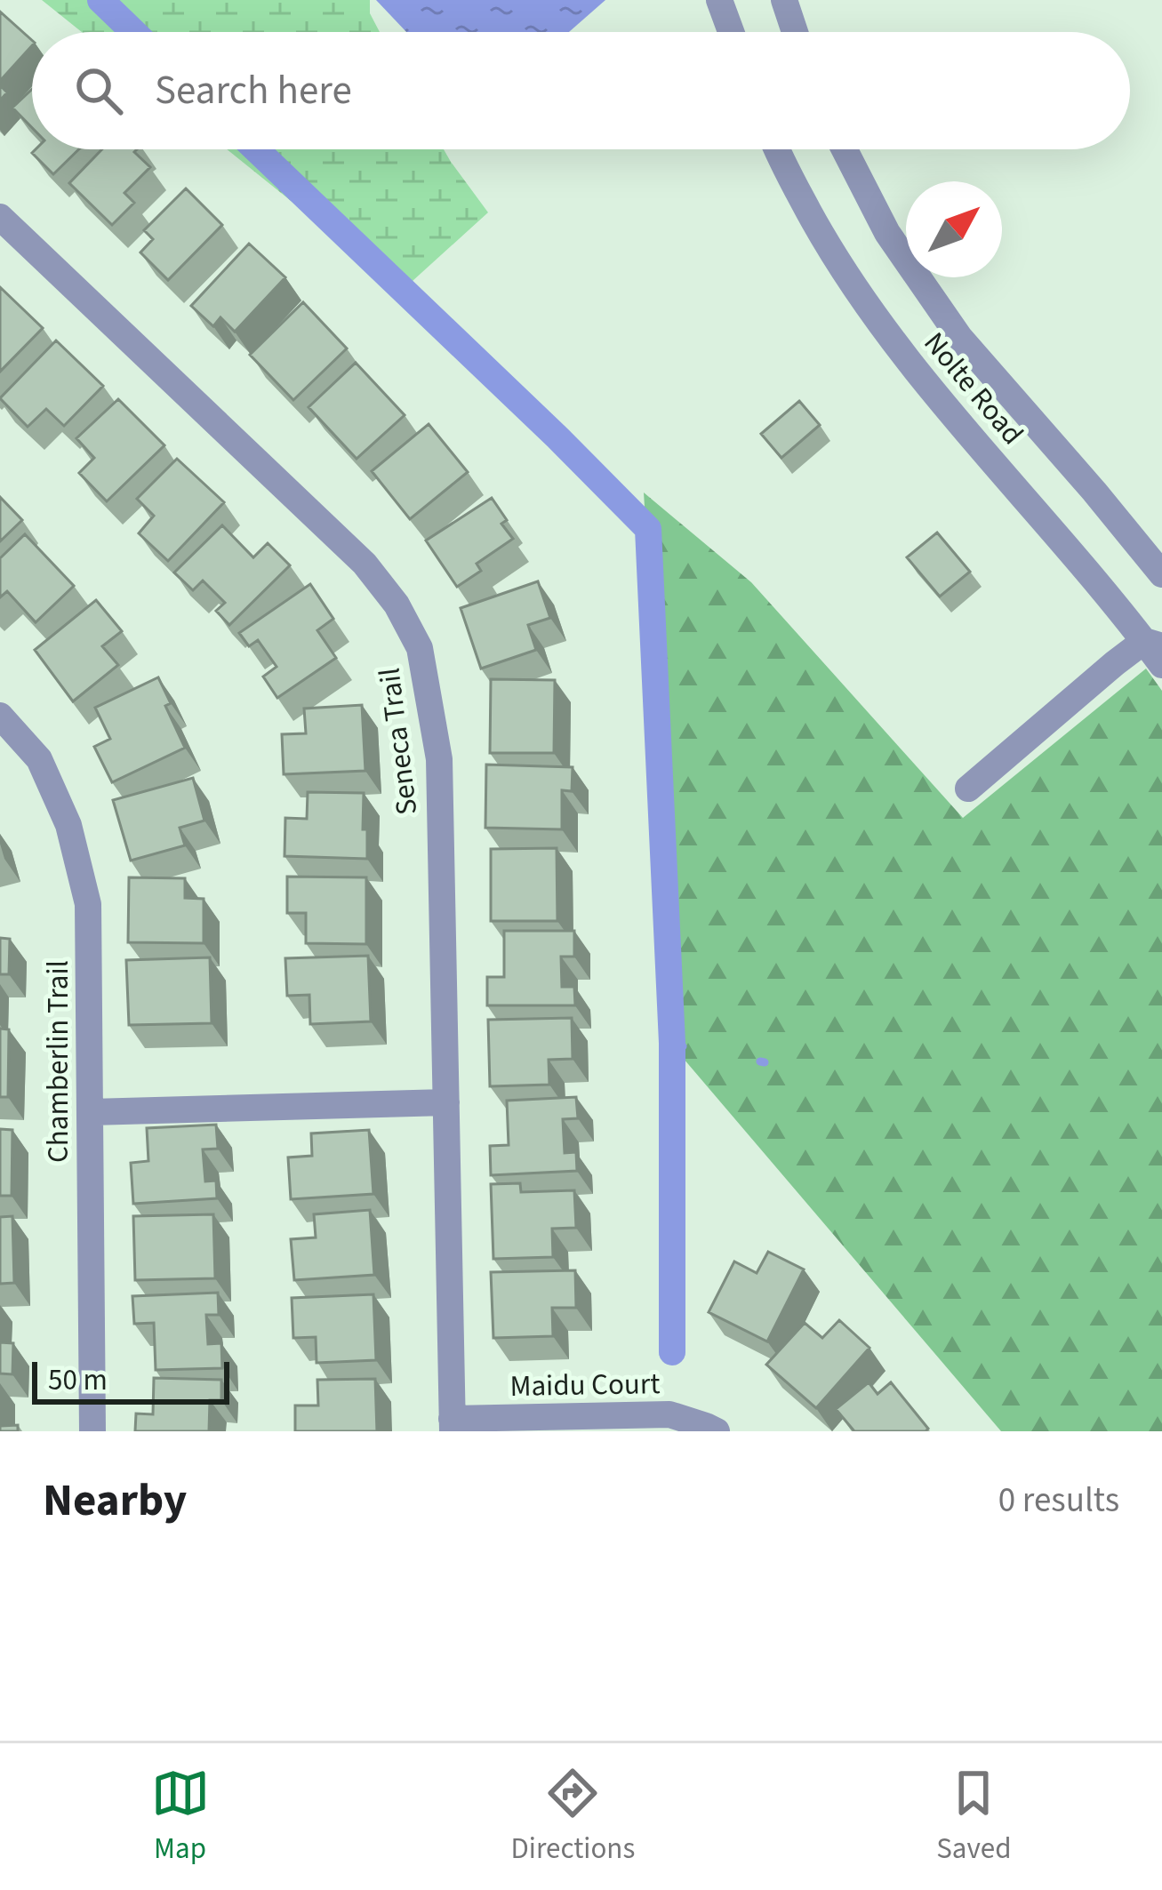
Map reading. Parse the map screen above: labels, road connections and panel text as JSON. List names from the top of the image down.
{
  "streets": {
    "street": [
      "Nolte Road",
      "Seneca Trail",
      "Chamberlin Trail",
      "Maidu Court"
    ]
  },
  "crossings": [
    ["Seneca Trail", "Maidu Court"]
  ],
  "scale_bar": "50 m",
  "north": "top right",
  "page": {
    "search": "Search here",
    "scale": "50 m",
    "heading": ["Nearby", "0 results"],
    "nav": ["Map", "Directions", "Saved"]
  }
}
